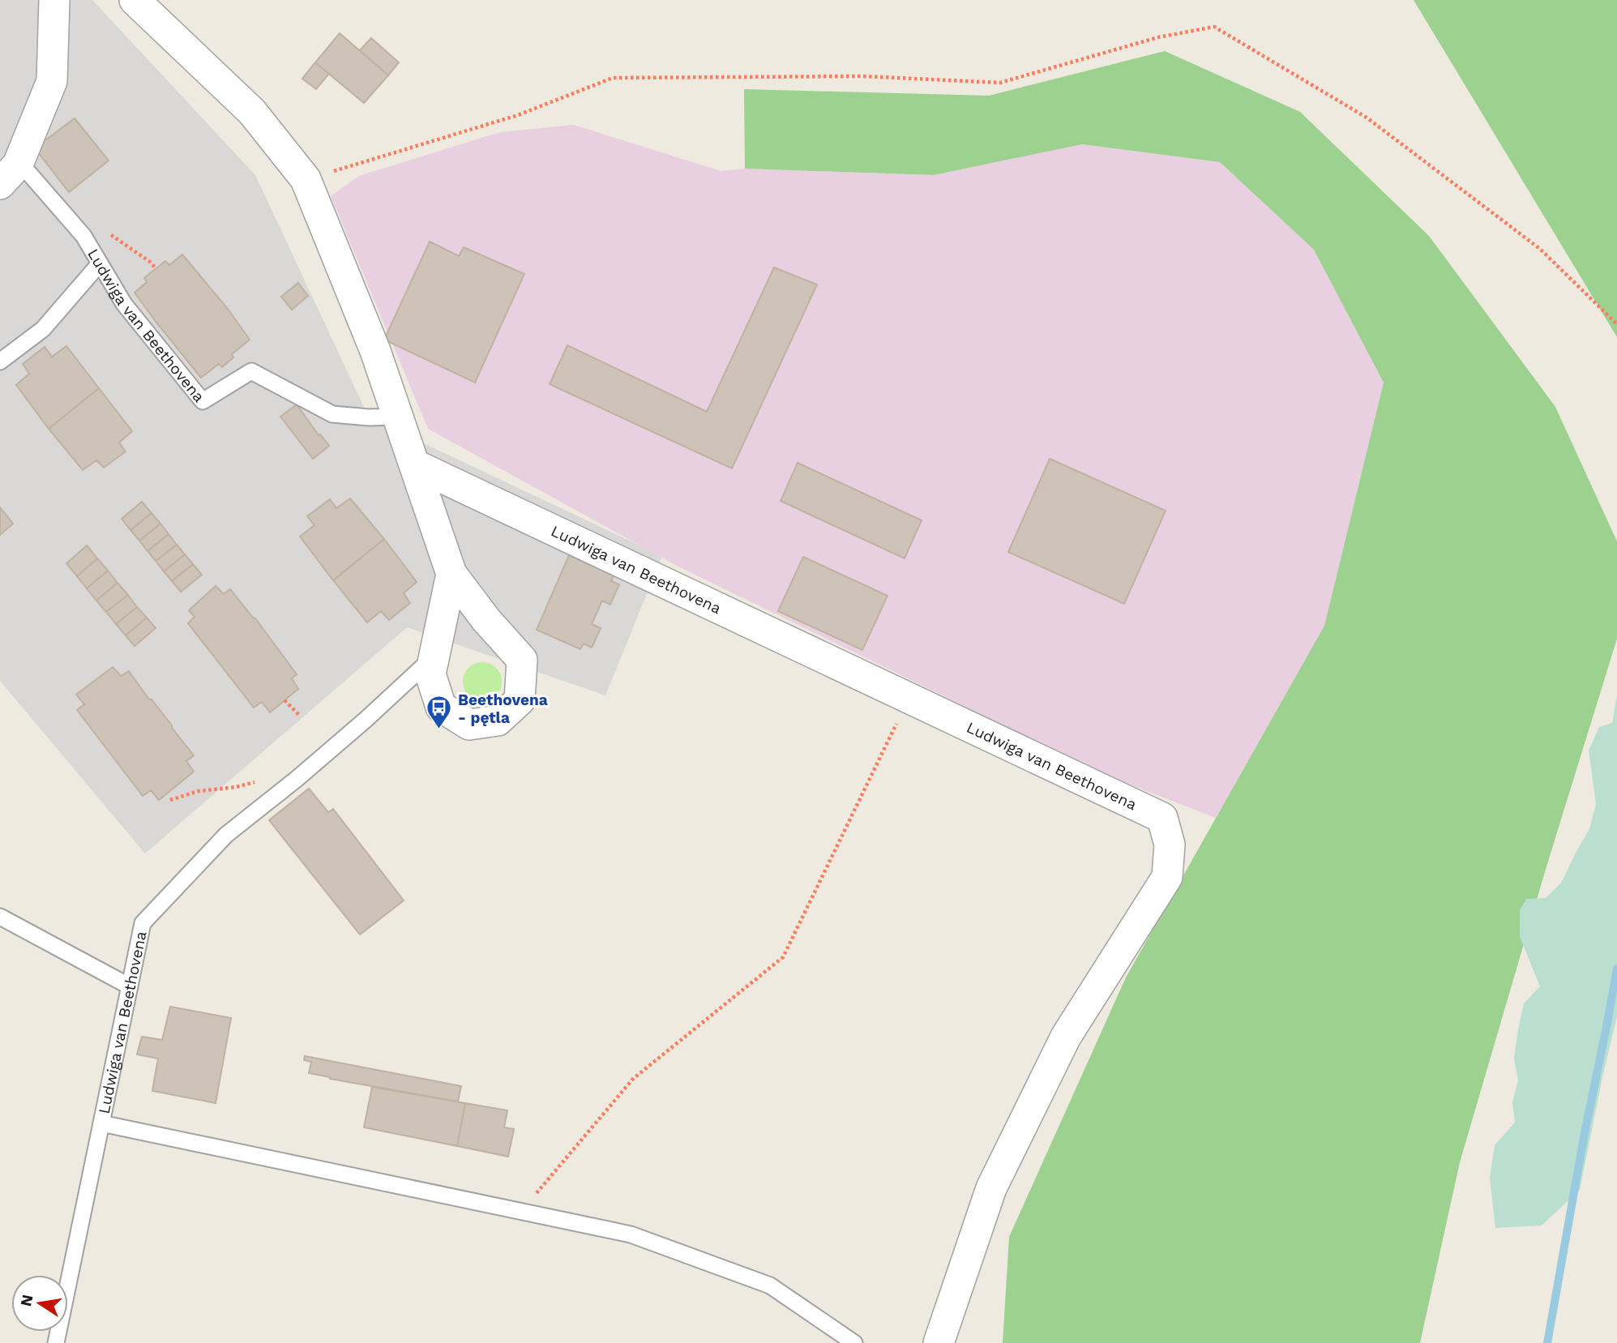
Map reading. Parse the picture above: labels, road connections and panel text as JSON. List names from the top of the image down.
{
  "streets": {
    "street": ["Ludwiga van Beethovena"]
  },
  "places": {
    "bus stop": ["Beethovena - pętla"]
  },
  "north": "left"
}
